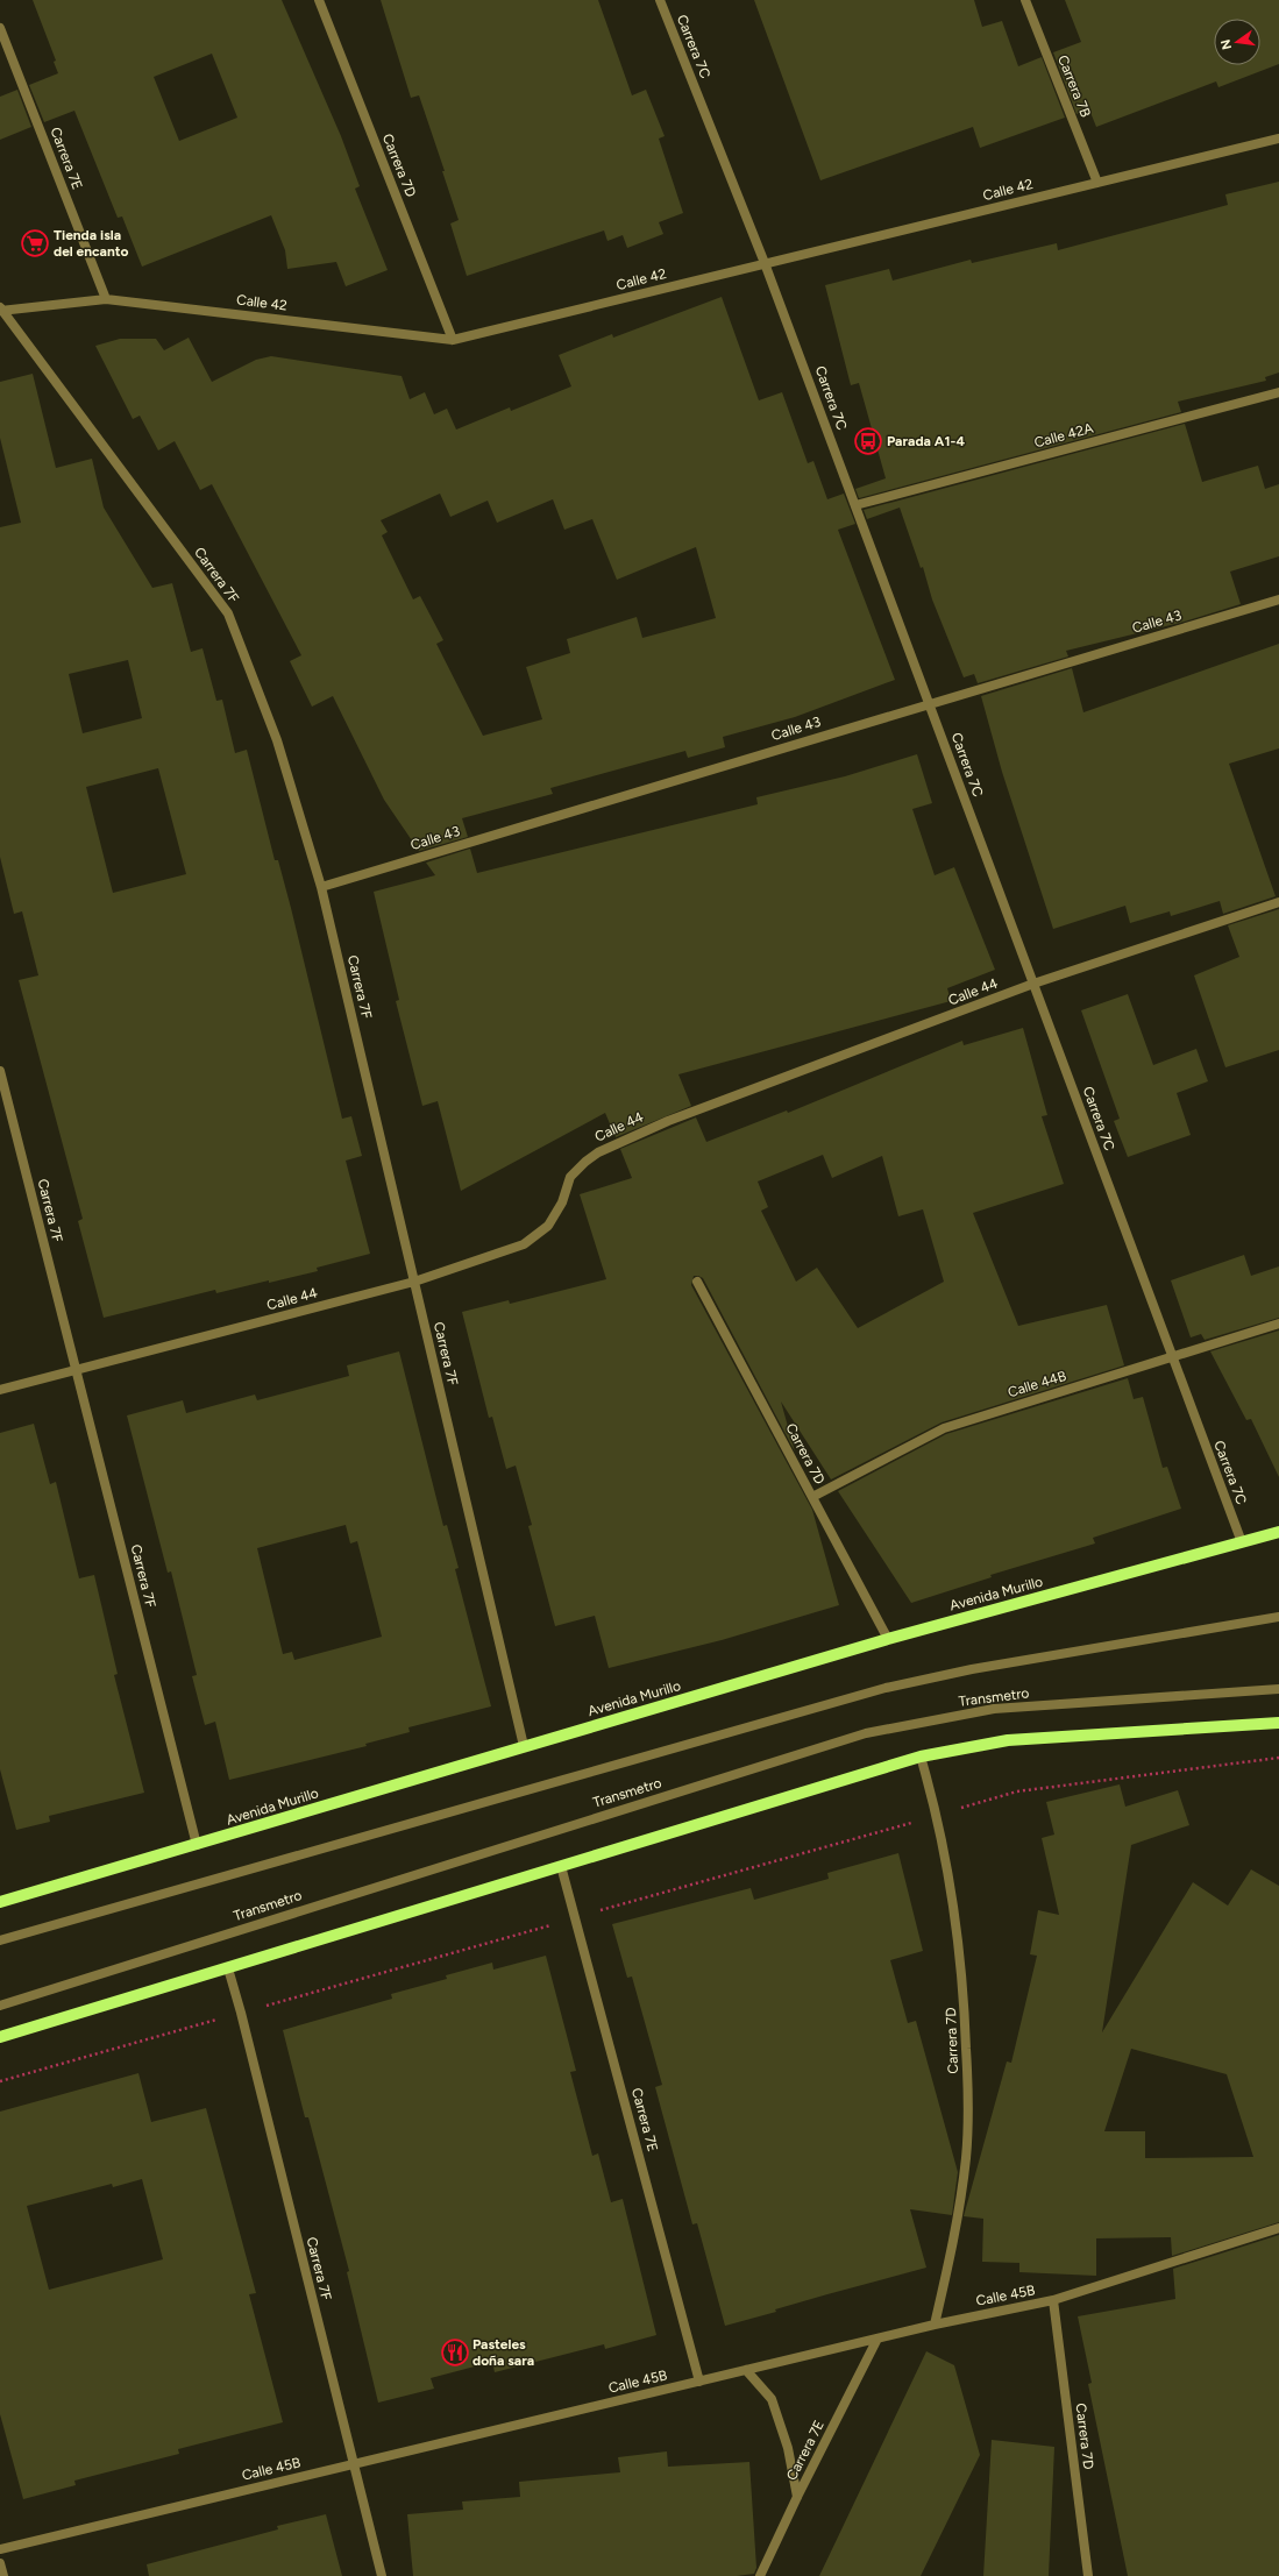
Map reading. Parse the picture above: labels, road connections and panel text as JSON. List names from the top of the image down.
{
  "streets": {
    "main road": ["Avenida Murillo"],
    "street": [
      "Carrera 7C",
      "Carrera 7B",
      "Carrera 7E",
      "Carrera 7D",
      "Calle 42",
      "Calle 42A",
      "Carrera 7F",
      "Calle 43",
      "Calle 44",
      "Calle 44B",
      "Transmetro",
      "Calle 45B"
    ]
  },
  "crossings": [
    ["Carrera 7C", "Calle 42"],
    ["Carrera 7C", "Calle 42A"],
    ["Carrera 7C", "Calle 43"],
    ["Carrera 7C", "Calle 44"],
    ["Carrera 7C", "Calle 44B"],
    ["Carrera 7C", "Avenida Murillo"],
    ["Carrera 7B", "Calle 42"],
    ["Carrera 7E", "Calle 42"],
    ["Carrera 7E", "Calle 45B"],
    ["Carrera 7D", "Calle 42"],
    ["Carrera 7D", "Calle 44B"],
    ["Carrera 7D", "Avenida Murillo"],
    ["Carrera 7D", "Calle 45B"],
    ["Calle 42", "Carrera 7F"],
    ["Carrera 7F", "Calle 43"],
    ["Carrera 7F", "Calle 44"],
    ["Carrera 7F", "Avenida Murillo"],
    ["Carrera 7F", "Calle 45B"]
  ],
  "places": {
    "supermarket": ["Tienda isla del encanto"],
    "bus stop": ["Parada A1-4"],
    "restaurant": ["Pasteles doña sara"]
  },
  "north": "left"
}
